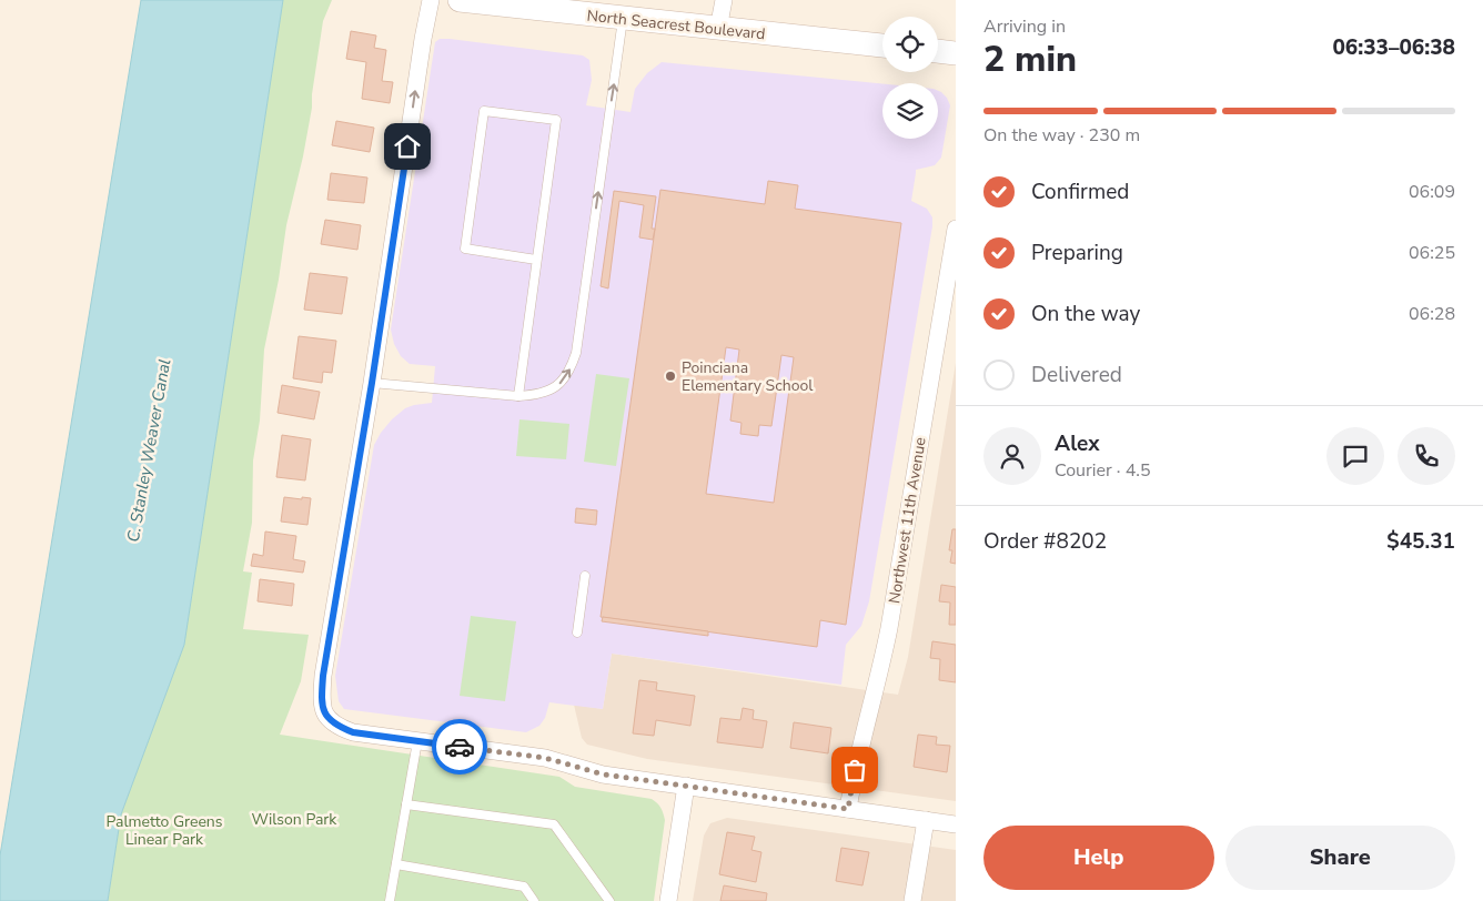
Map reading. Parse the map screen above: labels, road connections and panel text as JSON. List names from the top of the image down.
{
  "streets": {
    "street": ["North Seacrest Boulevard", "Northwest 11th Avenue"]
  },
  "water": ["C. Stanley Weaver Canal"],
  "parks": ["Wilson Park", "Palmetto Greens Linear Park"],
  "places": ["Poinciana Elementary School"],
  "page": {
    "heading": ["2 min", "Arriving in", "06:33–06:38"],
    "panel": [
      "Alex",
      "Courier · 4.5",
      "Order #8202",
      "$45.31"
    ],
    "bar": "On the way · 230 m",
    "list": [
      ["Confirmed", "06:09"],
      ["Preparing", "06:25"],
      ["On the way", "06:28"],
      "Delivered"
    ],
    "buttons": ["Help", "Share"]
  }
}
